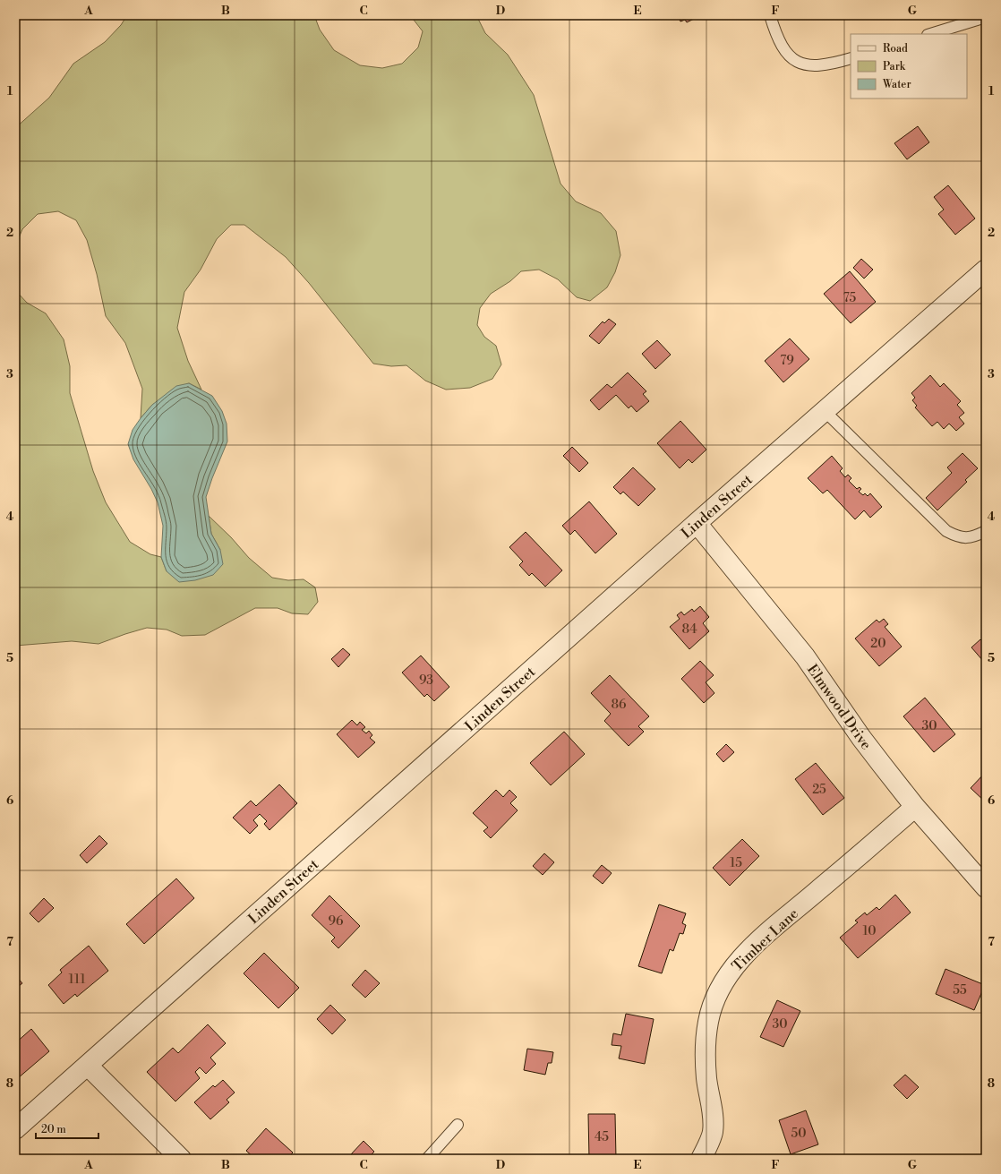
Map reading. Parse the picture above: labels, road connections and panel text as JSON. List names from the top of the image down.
{
  "streets": {
    "street": ["Linden Street", "Elmwood Drive", "Timber Lane"]
  },
  "crossings": [
    ["Linden Street", "Elmwood Drive"],
    ["Elmwood Drive", "Timber Lane"]
  ],
  "house_numbers": [
    "75",
    "79",
    "84",
    "20",
    "93",
    "86",
    "30",
    "25",
    "15",
    "96",
    "10",
    "111",
    "55",
    "30",
    "50",
    "45"
  ],
  "legend": ["Road", "Park", "Water"],
  "scale_bar": "20 m",
  "grid": {
    "columns": [
      "A",
      "B",
      "C",
      "D",
      "E",
      "F",
      "G"
    ],
    "rows": [
      "1",
      "2",
      "3",
      "4",
      "5",
      "6",
      "7",
      "8"
    ]
  }
}
